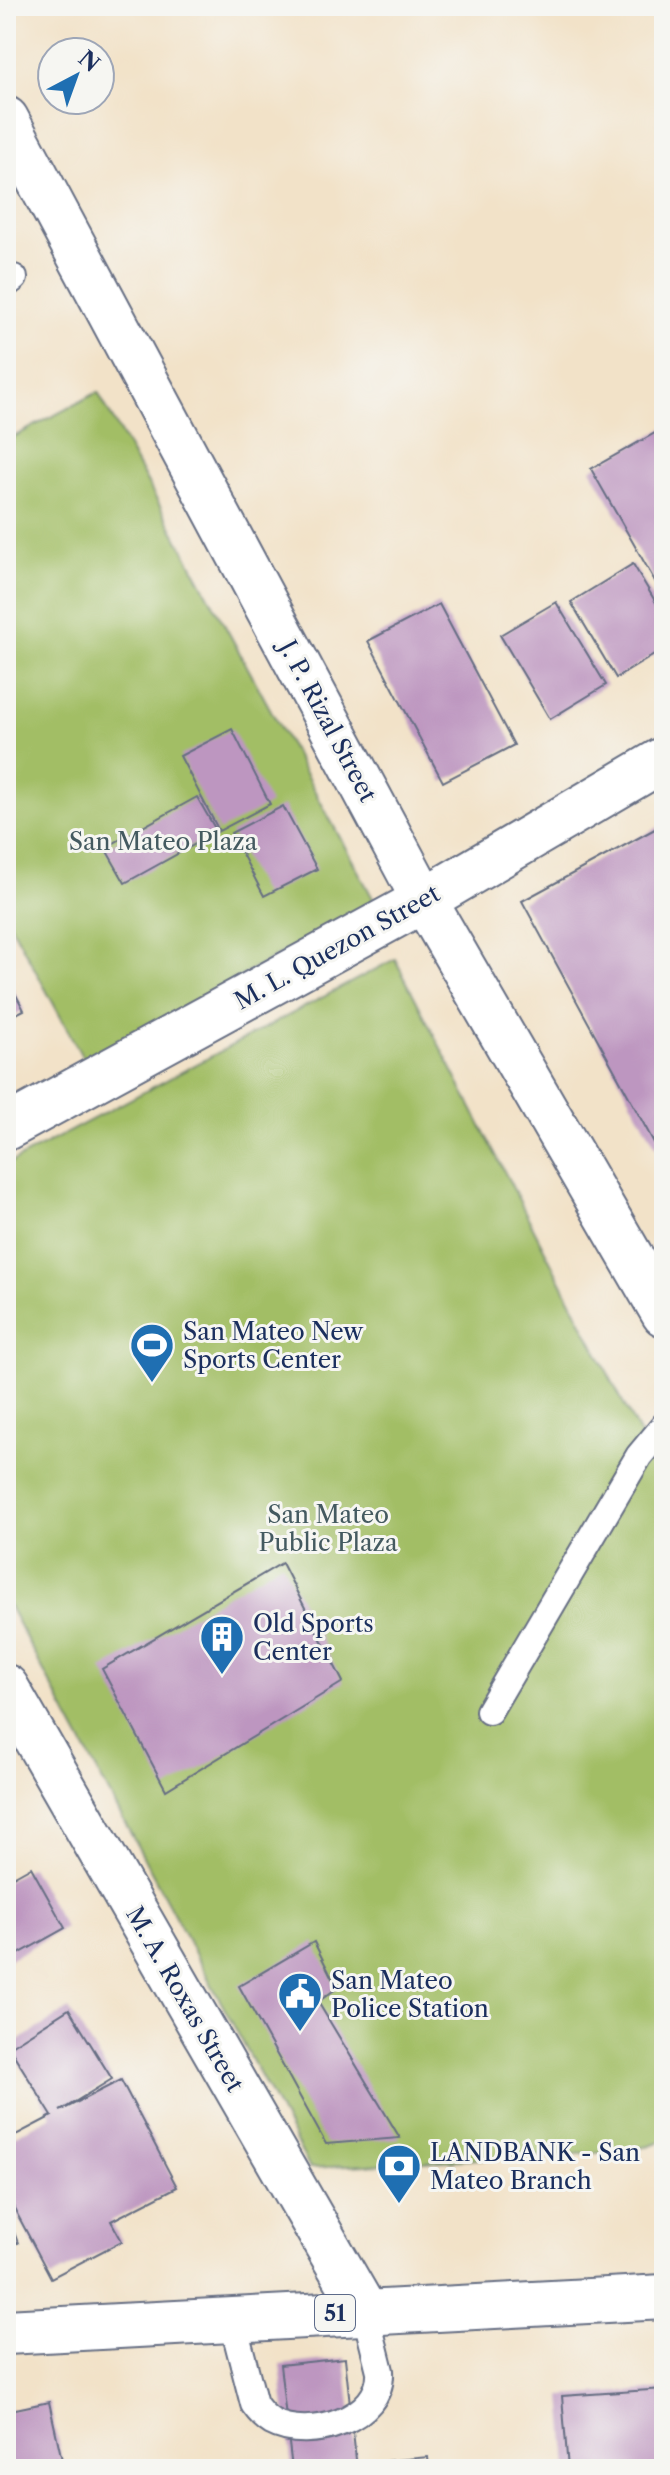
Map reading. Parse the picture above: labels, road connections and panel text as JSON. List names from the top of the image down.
{
  "streets": {
    "main road": [
      "J. P. Rizal Street",
      "M. L. Quezon Street",
      "M. A. Roxas Street",
      "51"
    ]
  },
  "crossings": [
    ["J. P. Rizal Street", "M. L. Quezon Street"],
    ["M. A. Roxas Street", "51"]
  ],
  "parks": ["San Mateo Plaza", "San Mateo Public Plaza"],
  "places": {
    "sports": ["San Mateo New Sports Center"],
    "building": ["Old Sports Center"],
    "public building": ["San Mateo Police Station"],
    "bank": ["LANDBANK - San Mateo Branch"]
  },
  "north": "top right"
}
